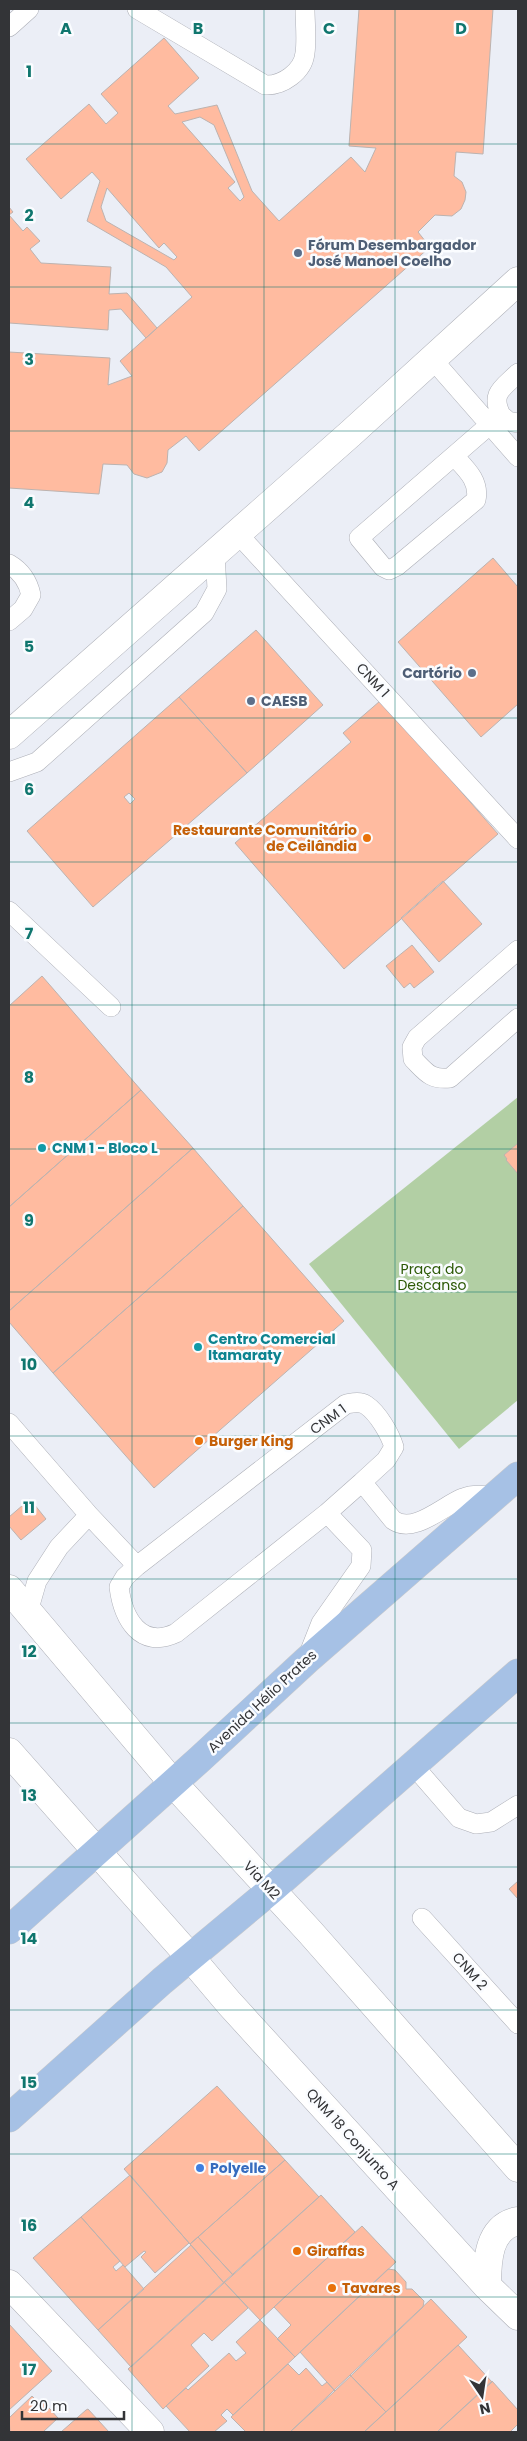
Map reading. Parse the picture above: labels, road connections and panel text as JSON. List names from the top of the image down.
{
  "streets": {
    "main road": ["Avenida Hélio Prates", "Via M2", "QNM 18 Conjunto A"],
    "lane": ["CNM 1", "CNM 2"]
  },
  "crossings": [
    ["Avenida Hélio Prates", "Via M2"]
  ],
  "parks": ["Praça do Descanso"],
  "places": [
    "Fórum Desembargador José Manoel Coelho",
    "Cartório",
    "CAESB",
    "Restaurante Comunitário de Ceilândia",
    "CNM 1 - Bloco L",
    "Centro Comercial Itamaraty",
    "Burger King",
    "Polyelle",
    "Giraffas",
    "Tavares"
  ],
  "scale_bar": "20 m",
  "north": "bottom",
  "grid": {
    "columns": [
      "A",
      "B",
      "C",
      "D"
    ],
    "rows": [
      "1",
      "2",
      "3",
      "4",
      "5",
      "6",
      "7",
      "8",
      "9",
      "10",
      "11",
      "12",
      "13",
      "14",
      "15",
      "16",
      "17"
    ]
  }
}
